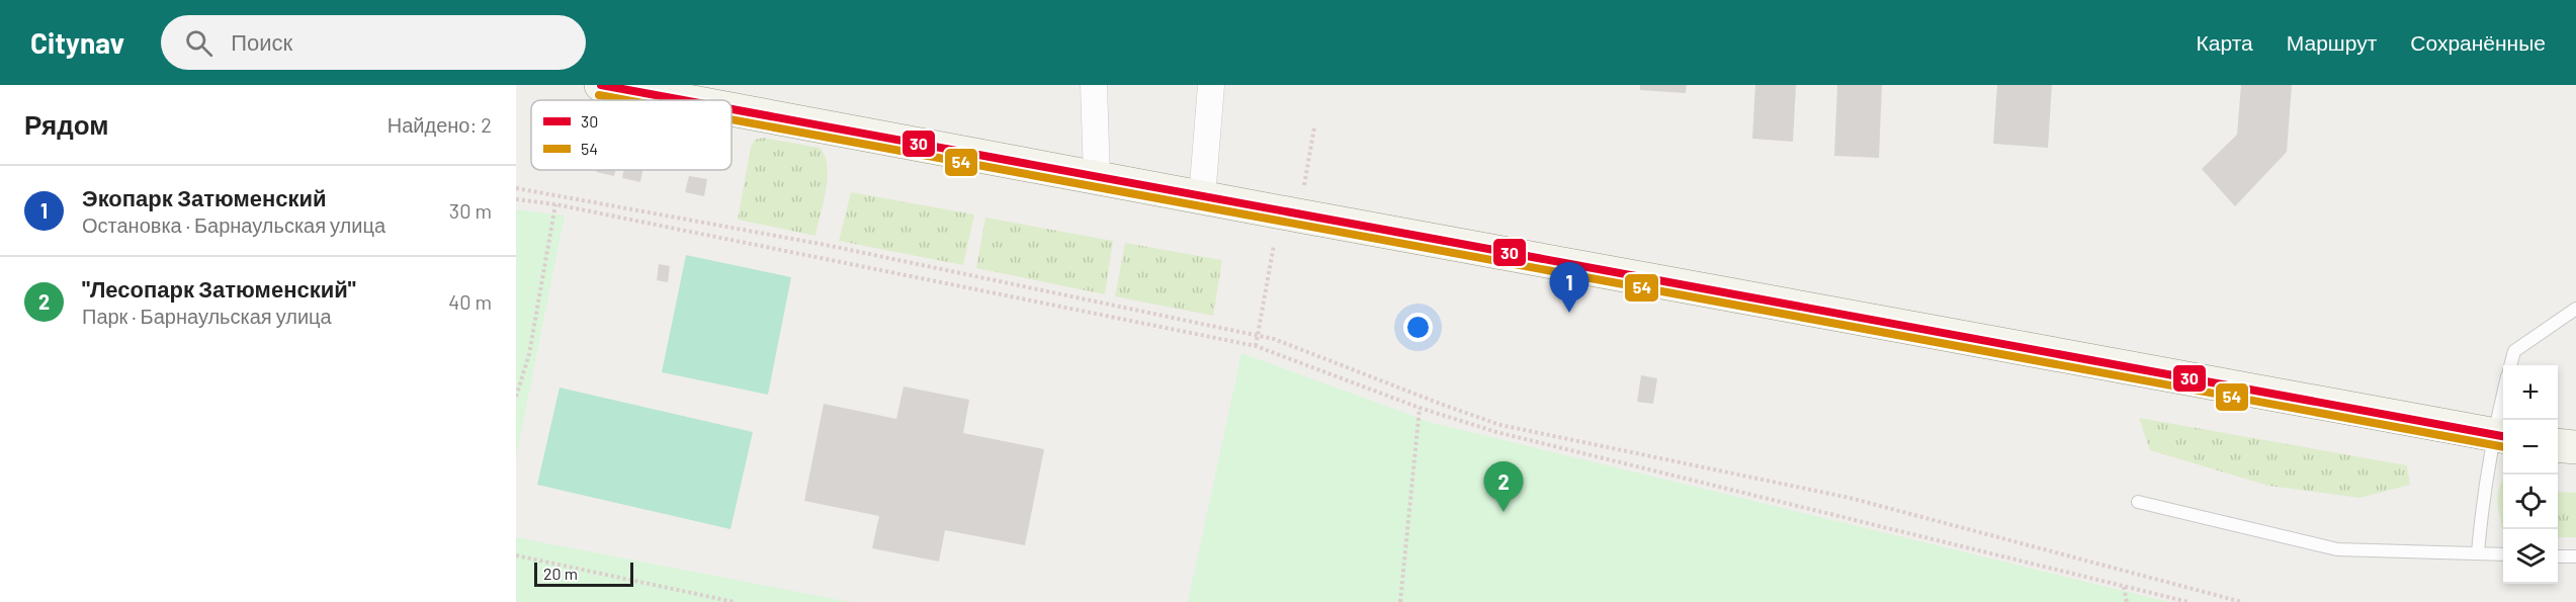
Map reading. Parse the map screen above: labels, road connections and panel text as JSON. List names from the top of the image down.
{
  "lines": ["transit line 30", "transit line 54"],
  "legend": ["30", "54"],
  "scale_bar": "20 m",
  "page": {
    "header": "Citynav",
    "search": "Поиск",
    "nav": ["Карта", "Маршрут", "Сохранённые"],
    "heading": ["Рядом", "Найдено: 2"],
    "list": [
      {
        "mark": "1",
        "name": "Экопарк Затюменский",
        "note": "Остановка · Барнаульская улица",
        "value": "30 m"
      },
      {
        "mark": "2",
        "name": "\"Лесопарк Затюменский\"",
        "note": "Парк · Барнаульская улица",
        "value": "40 m"
      }
    ],
    "pins": ["1", "2"],
    "map_buttons": ["+", "−"],
    "scale": "20 m"
  }
}
